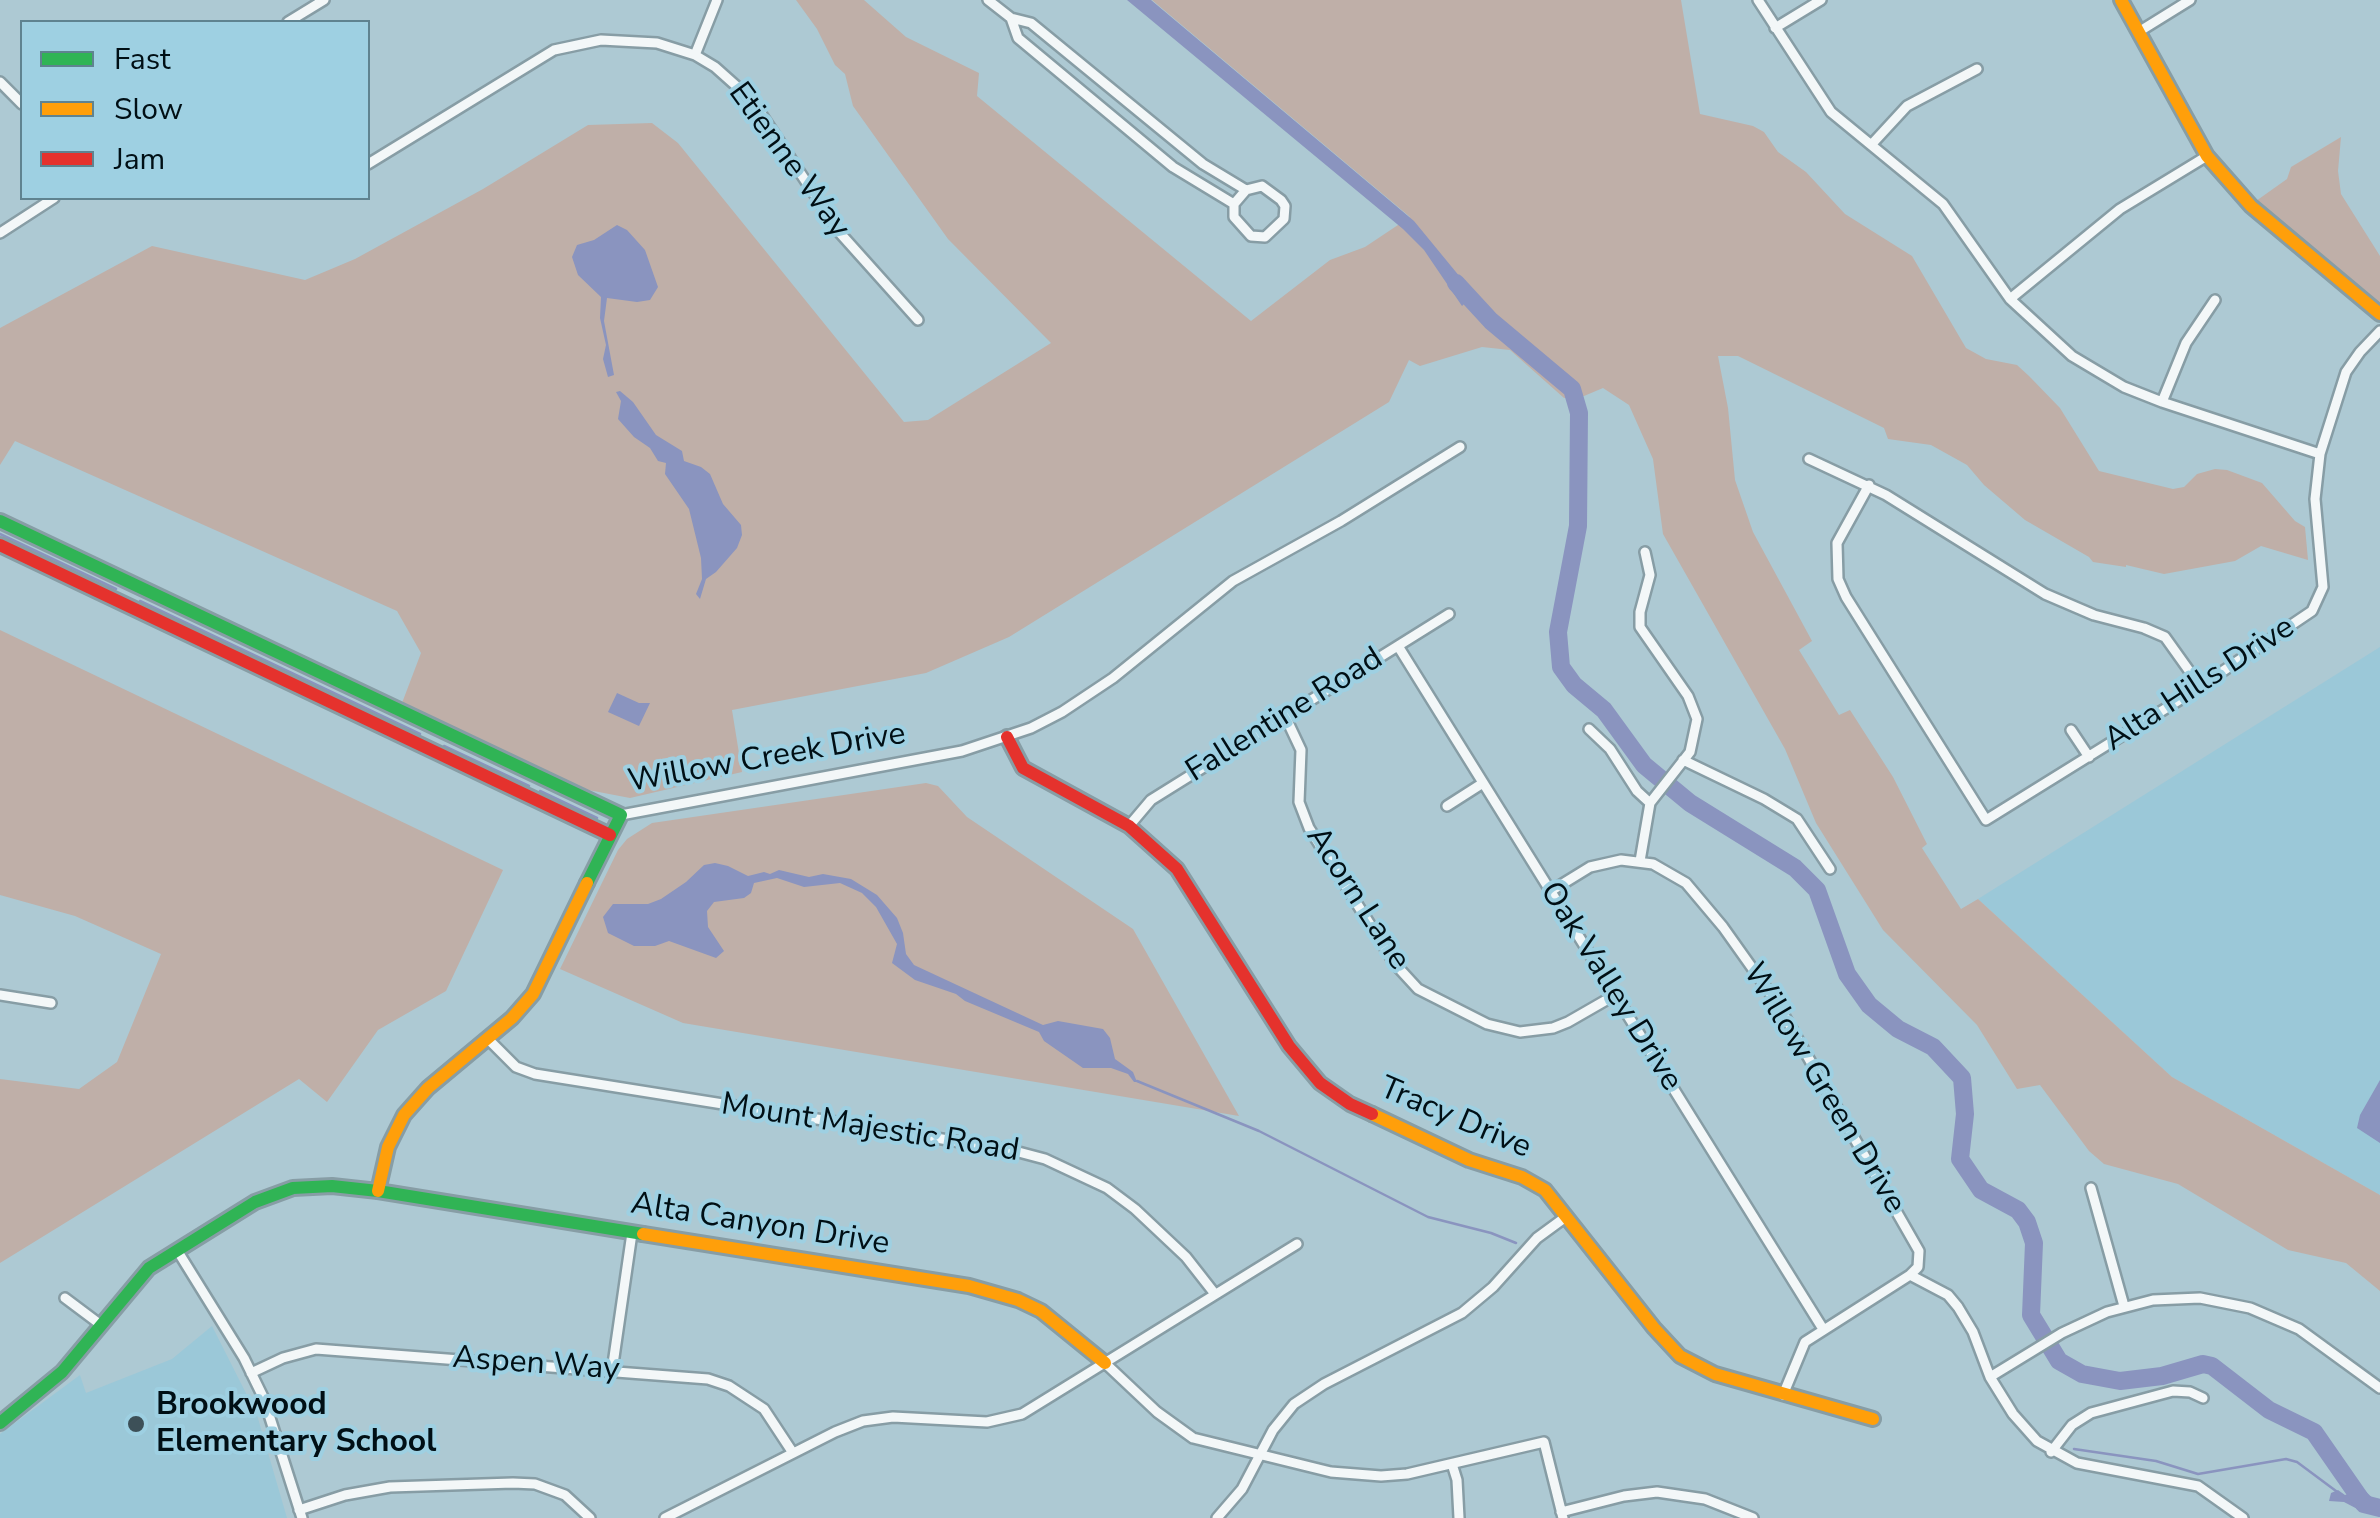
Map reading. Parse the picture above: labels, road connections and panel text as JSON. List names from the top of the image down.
{
  "streets": {
    "street": [
      "Etienne Way",
      "Alta Hills Drive",
      "Fallentine Road",
      "Willow Creek Drive",
      "Acorn Lane",
      "Oak Valley Drive",
      "Willow Green Drive",
      "Tracy Drive",
      "Mount Majestic Road",
      "Alta Canyon Drive",
      "Aspen Way"
    ]
  },
  "crossings": [
    ["Fallentine Road", "Acorn Lane"],
    ["Fallentine Road", "Oak Valley Drive"],
    ["Fallentine Road", "Tracy Drive"],
    ["Willow Creek Drive", "Tracy Drive"],
    ["Acorn Lane", "Oak Valley Drive"]
  ],
  "places": ["Brookwood Elementary School"],
  "legend": ["Fast", "Slow", "Jam"]
}
